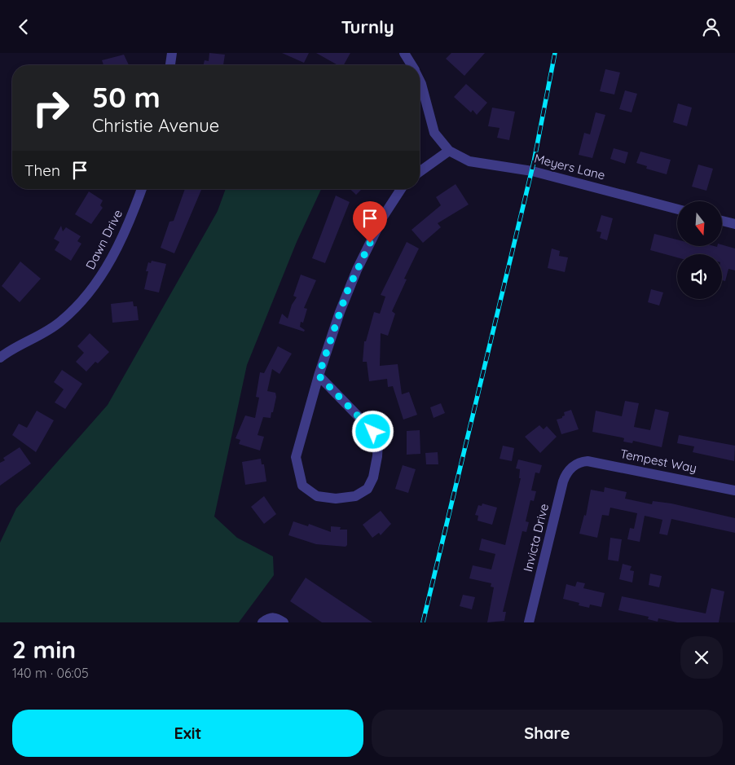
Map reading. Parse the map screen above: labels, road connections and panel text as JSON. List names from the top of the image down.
{
  "streets": {
    "street": [
      "Meyers Lane",
      "Dawn Drive",
      "Tempest Way",
      "Invicta Drive"
    ]
  },
  "crossings": [
    ["Tempest Way", "Invicta Drive"]
  ],
  "north": "bottom",
  "page": {
    "header": "Turnly",
    "turn": ["50 m", "Christie Avenue"],
    "then": "Then",
    "heading": ["2 min", "140 m · 06:05"],
    "buttons": ["Exit", "Share"]
  }
}
